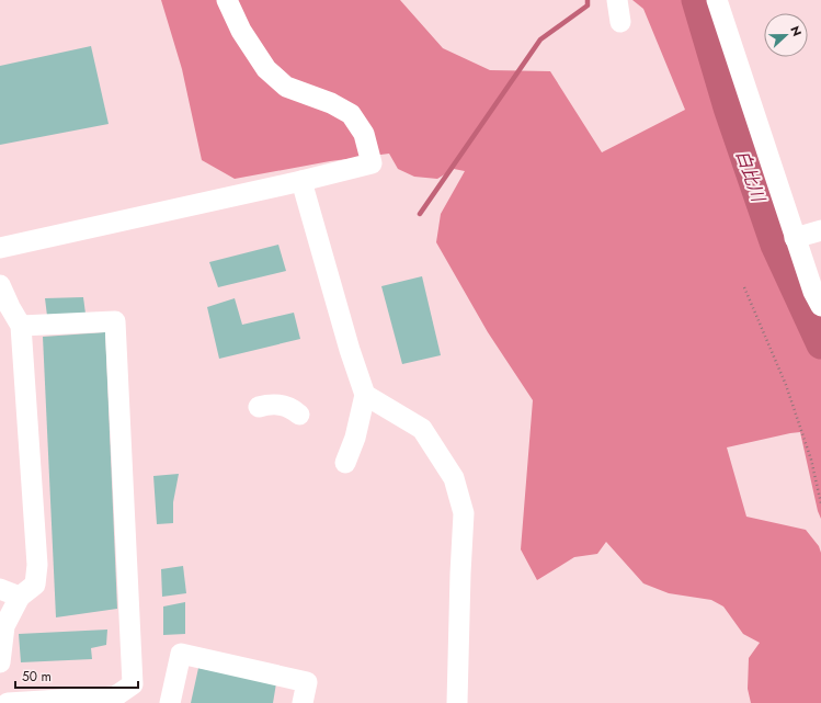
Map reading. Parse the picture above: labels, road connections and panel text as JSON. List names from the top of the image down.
{
  "water": ["白比川"],
  "scale_bar": "50 m",
  "north": "right"
}
